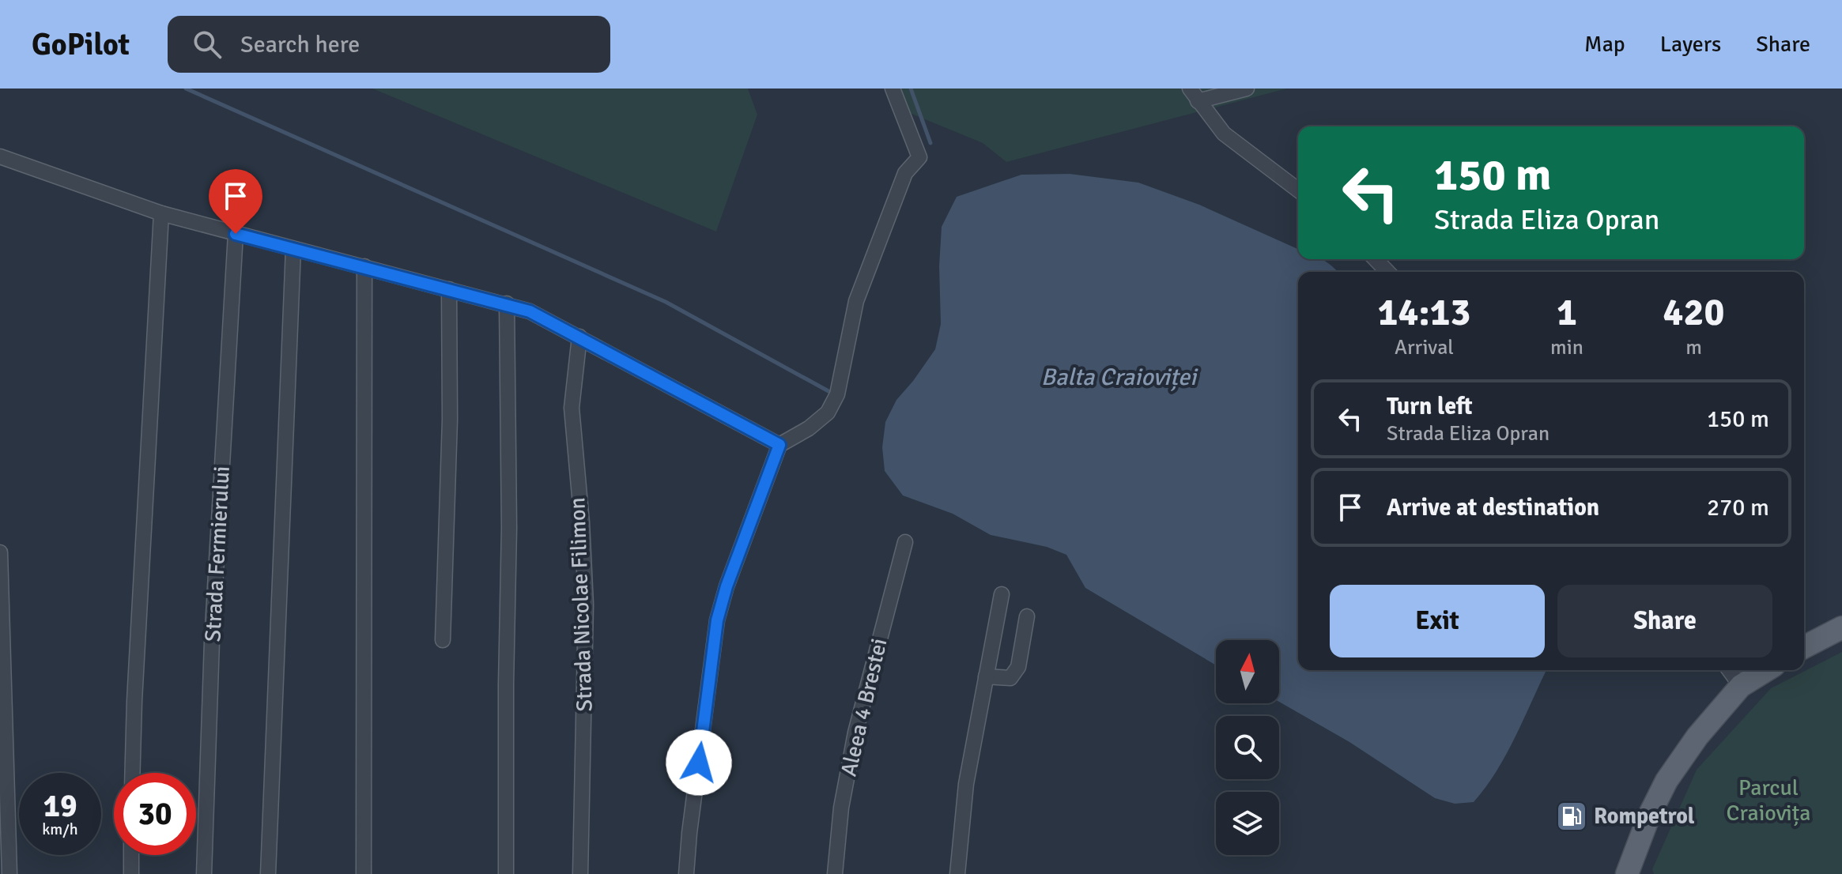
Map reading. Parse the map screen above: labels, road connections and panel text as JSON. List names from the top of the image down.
{
  "streets": {
    "street": ["Strada Fermierului", "Strada Nicolae Filimon", "Aleea 4 Brestei"]
  },
  "water": ["Balta Craioviței"],
  "parks": ["Parcul Craiovița"],
  "places": {
    "fuel station": ["Rompetrol"]
  },
  "north": "top",
  "page": {
    "header": "GoPilot",
    "search": "Search here",
    "nav": ["Map", "Layers", "Share"],
    "turn": ["150 m", "Strada Eliza Opran"],
    "eta": [
      "14:13",
      "Arrival",
      "1",
      "min",
      "420",
      "m"
    ],
    "list": [
      {
        "name": "Turn left",
        "note": "Strada Eliza Opran",
        "value": "150 m"
      },
      {
        "name": "Arrive at destination",
        "value": "270 m"
      }
    ],
    "buttons": ["Exit", "Share"],
    "speed": "19 km/h",
    "limit": "30"
  }
}
